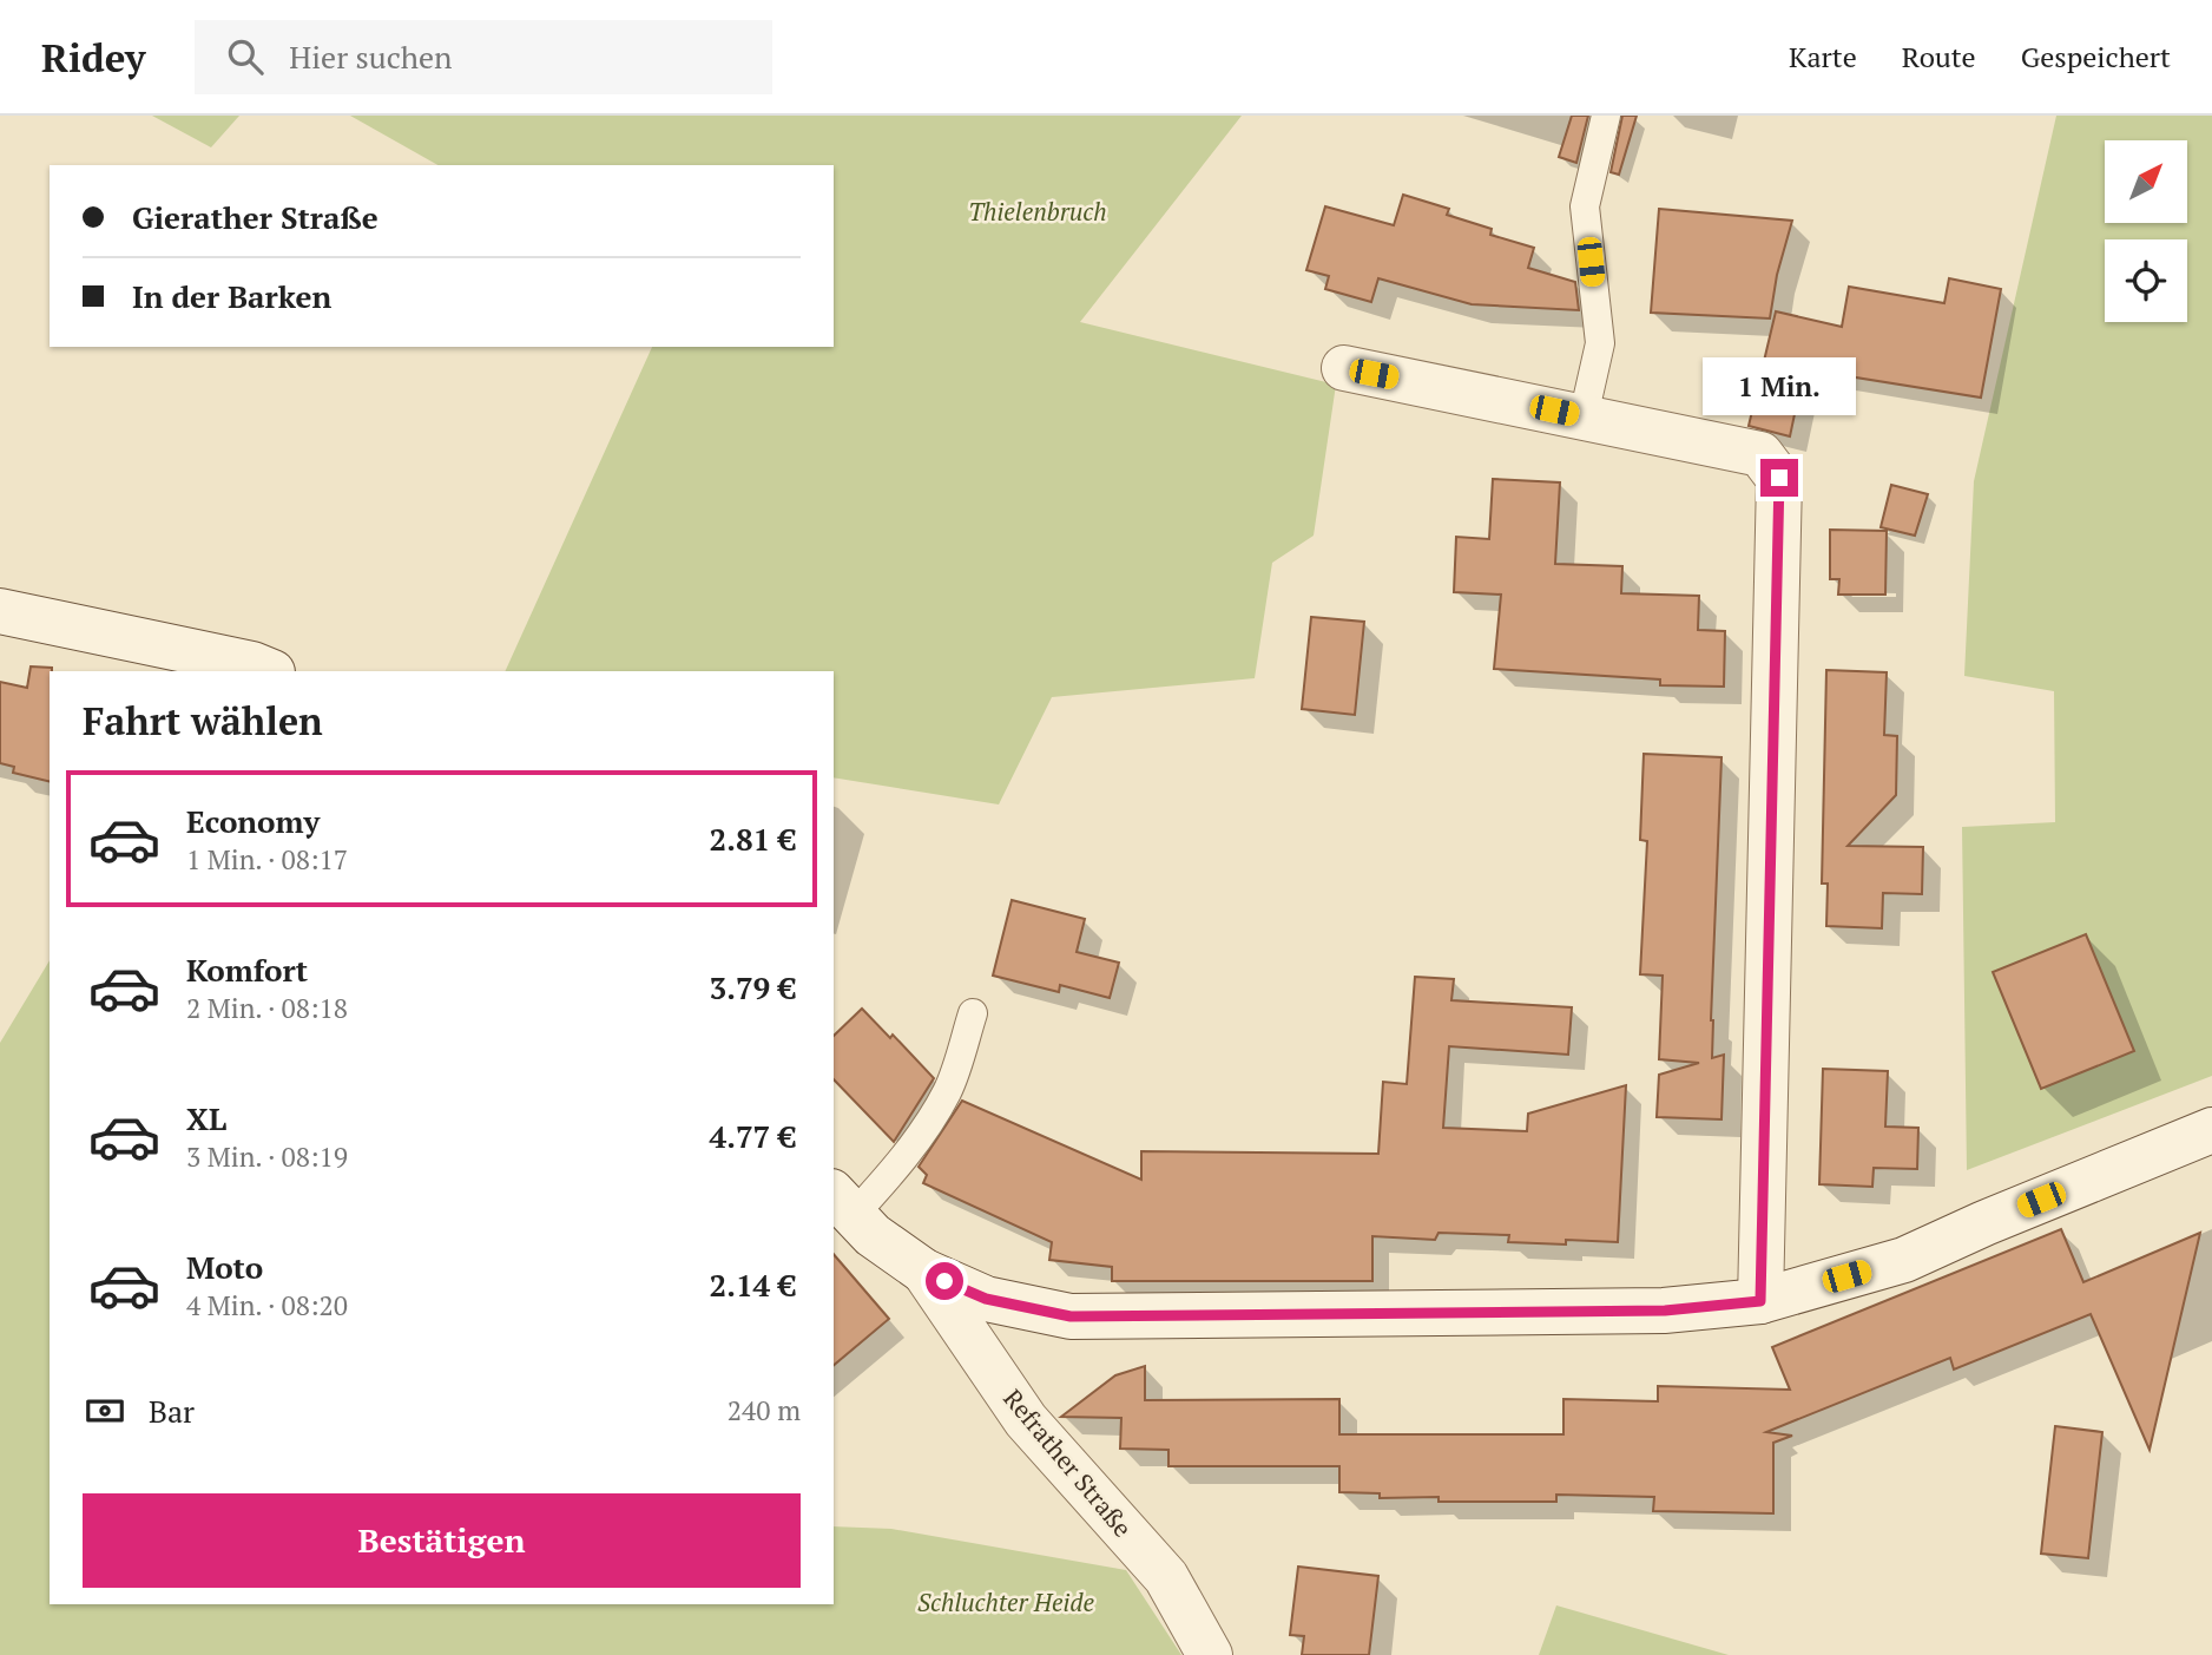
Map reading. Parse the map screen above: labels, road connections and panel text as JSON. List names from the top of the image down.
{
  "streets": {
    "street": ["Refrather Straße"]
  },
  "parks": ["Thielenbruch", "Schluchter Heide"],
  "north": "top right",
  "page": {
    "header": "Ridey",
    "search": "Hier suchen",
    "nav": ["Karte", "Route", "Gespeichert"],
    "banner": ["Gierather Straße", "In der Barken"],
    "bubble": "1 Min.",
    "heading": "Fahrt wählen",
    "list": [
      {
        "name": "Economy",
        "note": "1 Min. · 08:17",
        "value": "2.81 €"
      },
      {
        "name": "Komfort",
        "note": "2 Min. · 08:18",
        "value": "3.79 €"
      },
      {
        "name": "XL",
        "note": "3 Min. · 08:19",
        "value": "4.77 €"
      },
      {
        "name": "Moto",
        "note": "4 Min. · 08:20",
        "value": "2.14 €"
      }
    ],
    "pay": ["Bar", "240 m"],
    "buttons": "Bestätigen"
  }
}
